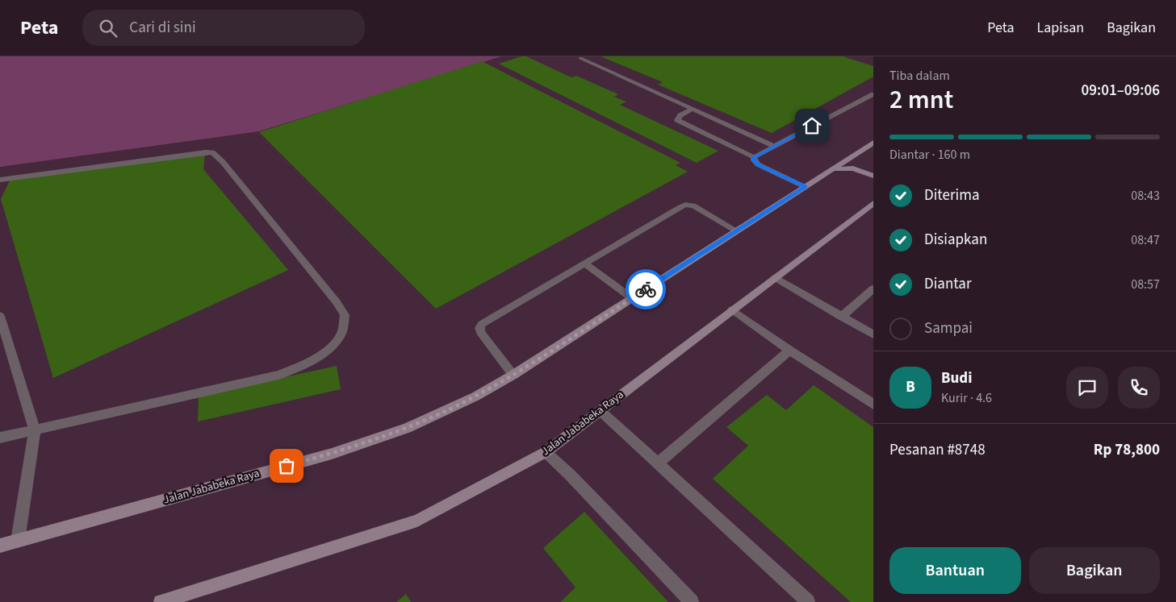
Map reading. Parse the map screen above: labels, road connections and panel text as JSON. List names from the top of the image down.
{
  "streets": {
    "main road": ["Jalan Jababeka Raya"]
  },
  "page": {
    "header": "Peta",
    "search": "Cari di sini",
    "nav": ["Peta", "Lapisan", "Bagikan"],
    "heading": ["2 mnt", "Tiba dalam", "09:01–09:06"],
    "panel": [
      "Budi",
      "Kurir · 4.6",
      "Pesanan #8748",
      "Rp 78,800"
    ],
    "bar": "Diantar · 160 m",
    "list": [
      ["Diterima", "08:43"],
      ["Disiapkan", "08:47"],
      ["Diantar", "08:57"],
      "Sampai"
    ],
    "round": "B",
    "buttons": ["Bantuan", "Bagikan"]
  }
}
